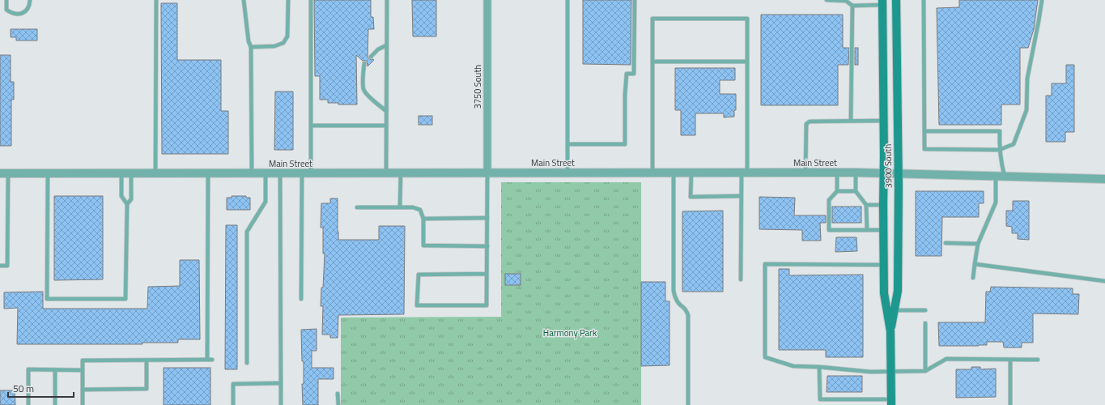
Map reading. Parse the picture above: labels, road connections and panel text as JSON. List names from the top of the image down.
{
  "streets": {
    "main road": ["3900 South"],
    "street": ["3750 South", "Main Street"]
  },
  "crossings": [
    ["3750 South", "Main Street"],
    ["Main Street", "3900 South"]
  ],
  "parks": ["Harmony Park"],
  "scale_bar": "50 m"
}
